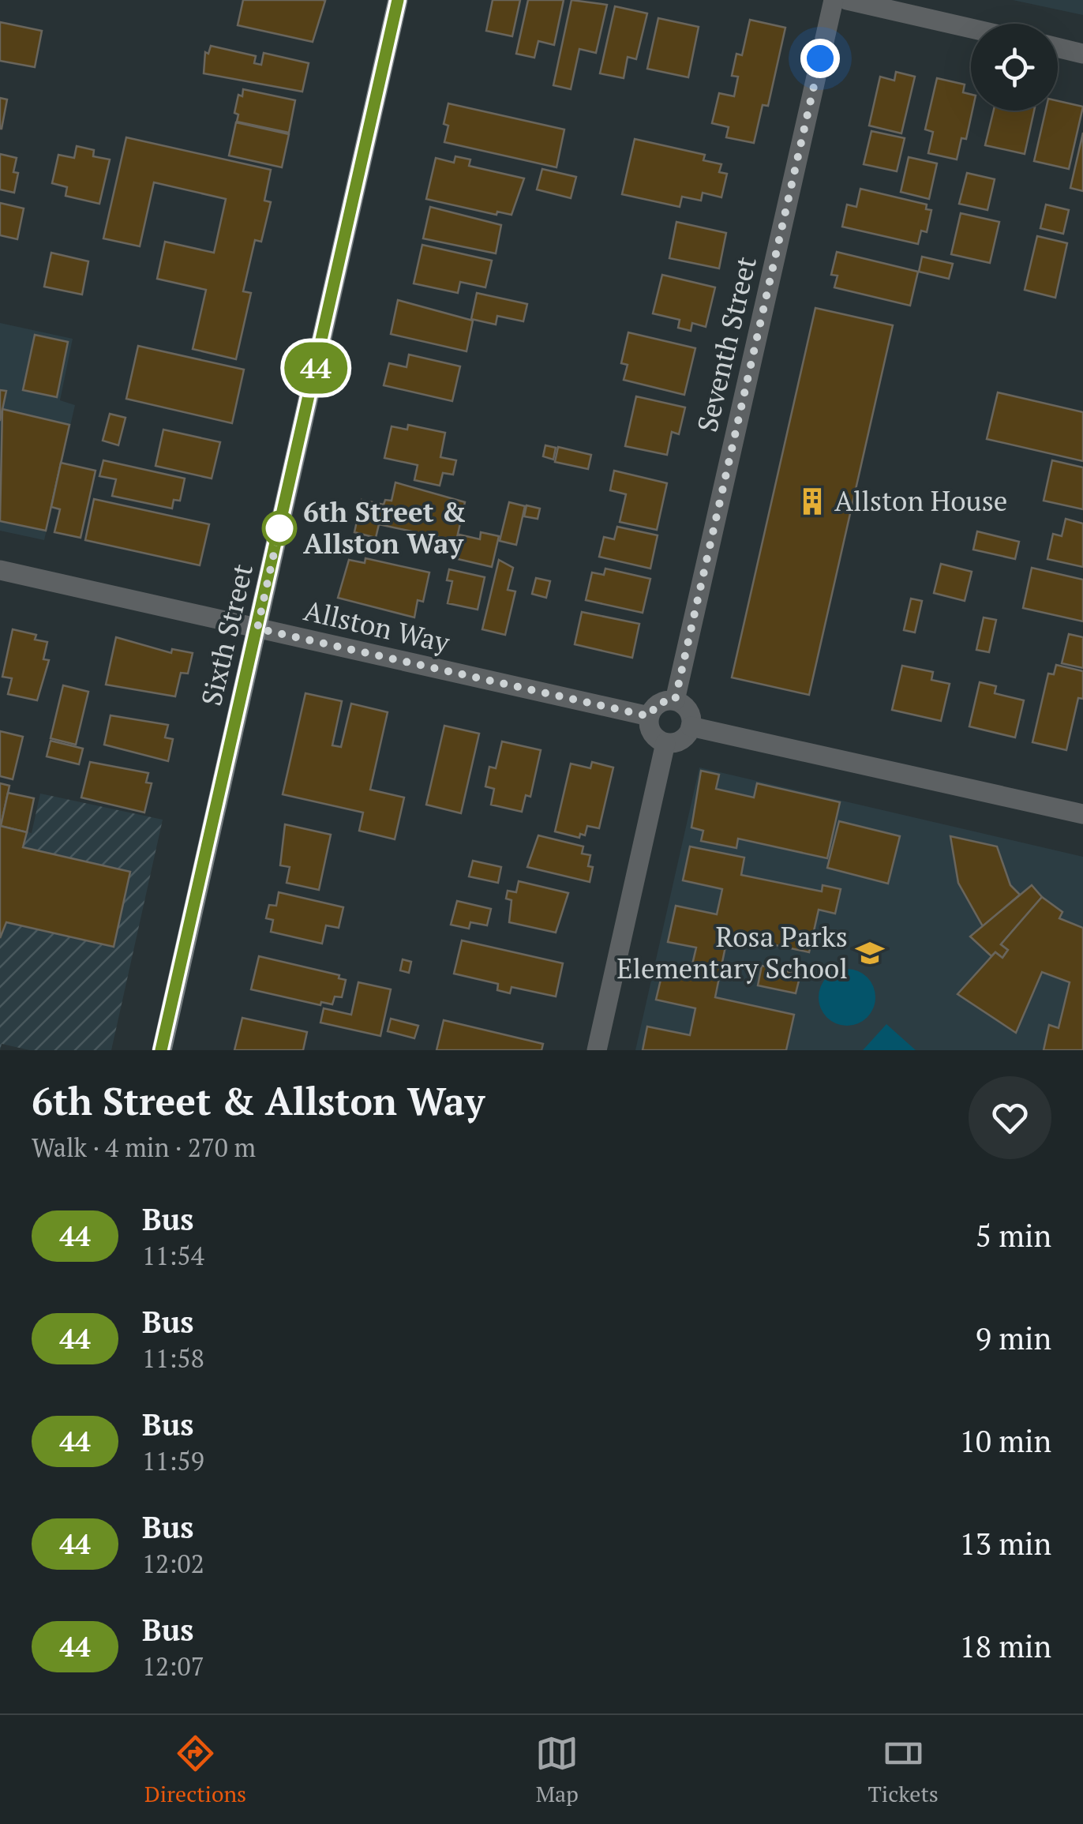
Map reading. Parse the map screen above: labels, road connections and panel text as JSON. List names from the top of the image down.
{
  "streets": {
    "street": ["Seventh Street", "Allston Way", "Sixth Street"]
  },
  "crossings": [
    ["Seventh Street", "Allston Way"],
    ["Allston Way", "Sixth Street"]
  ],
  "places": {
    "building": ["Allston House"],
    "other": ["6th Street & Allston Way"],
    "school or university": ["Rosa Parks Elementary School"]
  },
  "lines": ["bus line 44"],
  "page": {
    "on_map": "44",
    "heading": ["6th Street & Allston Way", "Walk · 4 min · 270 m"],
    "list": [
      {
        "mark": "44",
        "name": "Bus",
        "note": "11:54",
        "value": "5 min"
      },
      {
        "mark": "44",
        "name": "Bus",
        "note": "11:58",
        "value": "9 min"
      },
      {
        "mark": "44",
        "name": "Bus",
        "note": "11:59",
        "value": "10 min"
      },
      {
        "mark": "44",
        "name": "Bus",
        "note": "12:02",
        "value": "13 min"
      },
      {
        "mark": "44",
        "name": "Bus",
        "note": "12:07",
        "value": "18 min"
      }
    ],
    "tabs": ["Directions", "Map", "Tickets"]
  }
}
